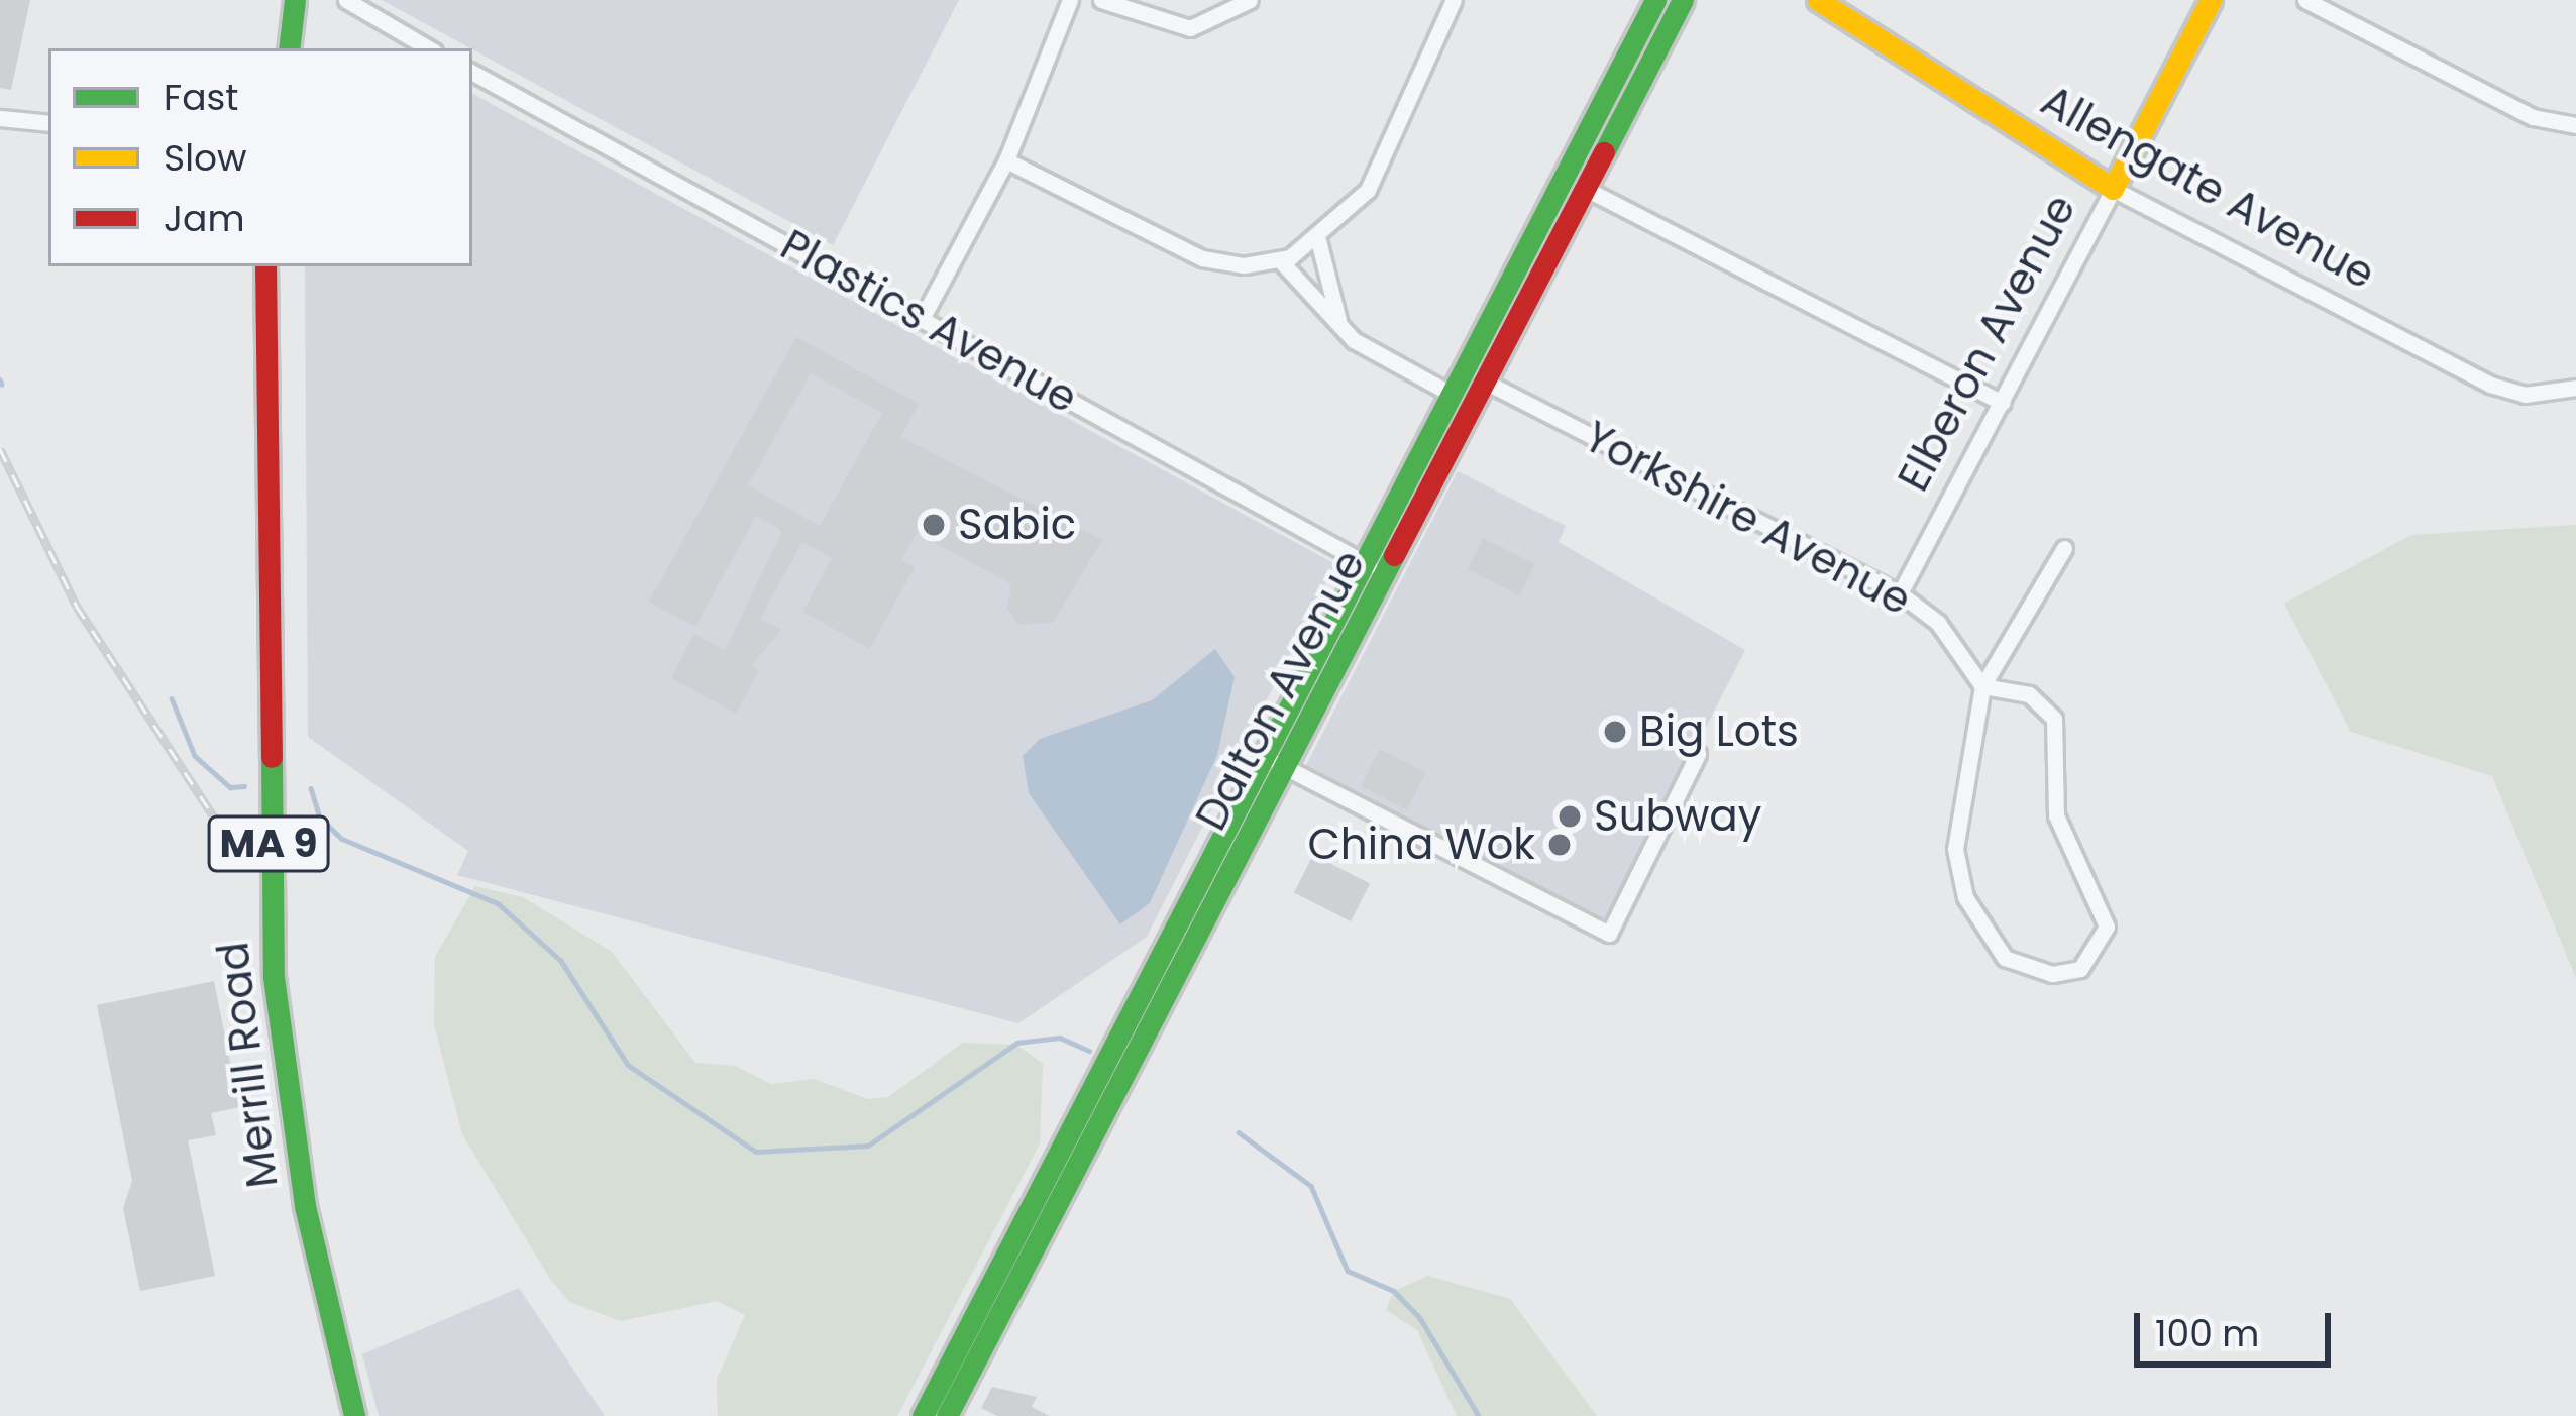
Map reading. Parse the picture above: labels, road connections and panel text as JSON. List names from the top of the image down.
{
  "streets": {
    "main road": [
      "Allengate Avenue",
      "Elberon Avenue",
      "Dalton Avenue",
      "MA 9",
      "Merrill Road"
    ],
    "street": ["Plastics Avenue", "Yorkshire Avenue"]
  },
  "crossings": [
    ["Allengate Avenue", "Elberon Avenue"],
    ["Plastics Avenue", "Dalton Avenue"],
    ["Elberon Avenue", "Yorkshire Avenue"],
    ["Yorkshire Avenue", "Dalton Avenue"]
  ],
  "places": [
    "Sabic",
    "Big Lots",
    "Subway",
    "China Wok"
  ],
  "legend": ["Fast", "Slow", "Jam"],
  "scale_bar": "100 m"
}
